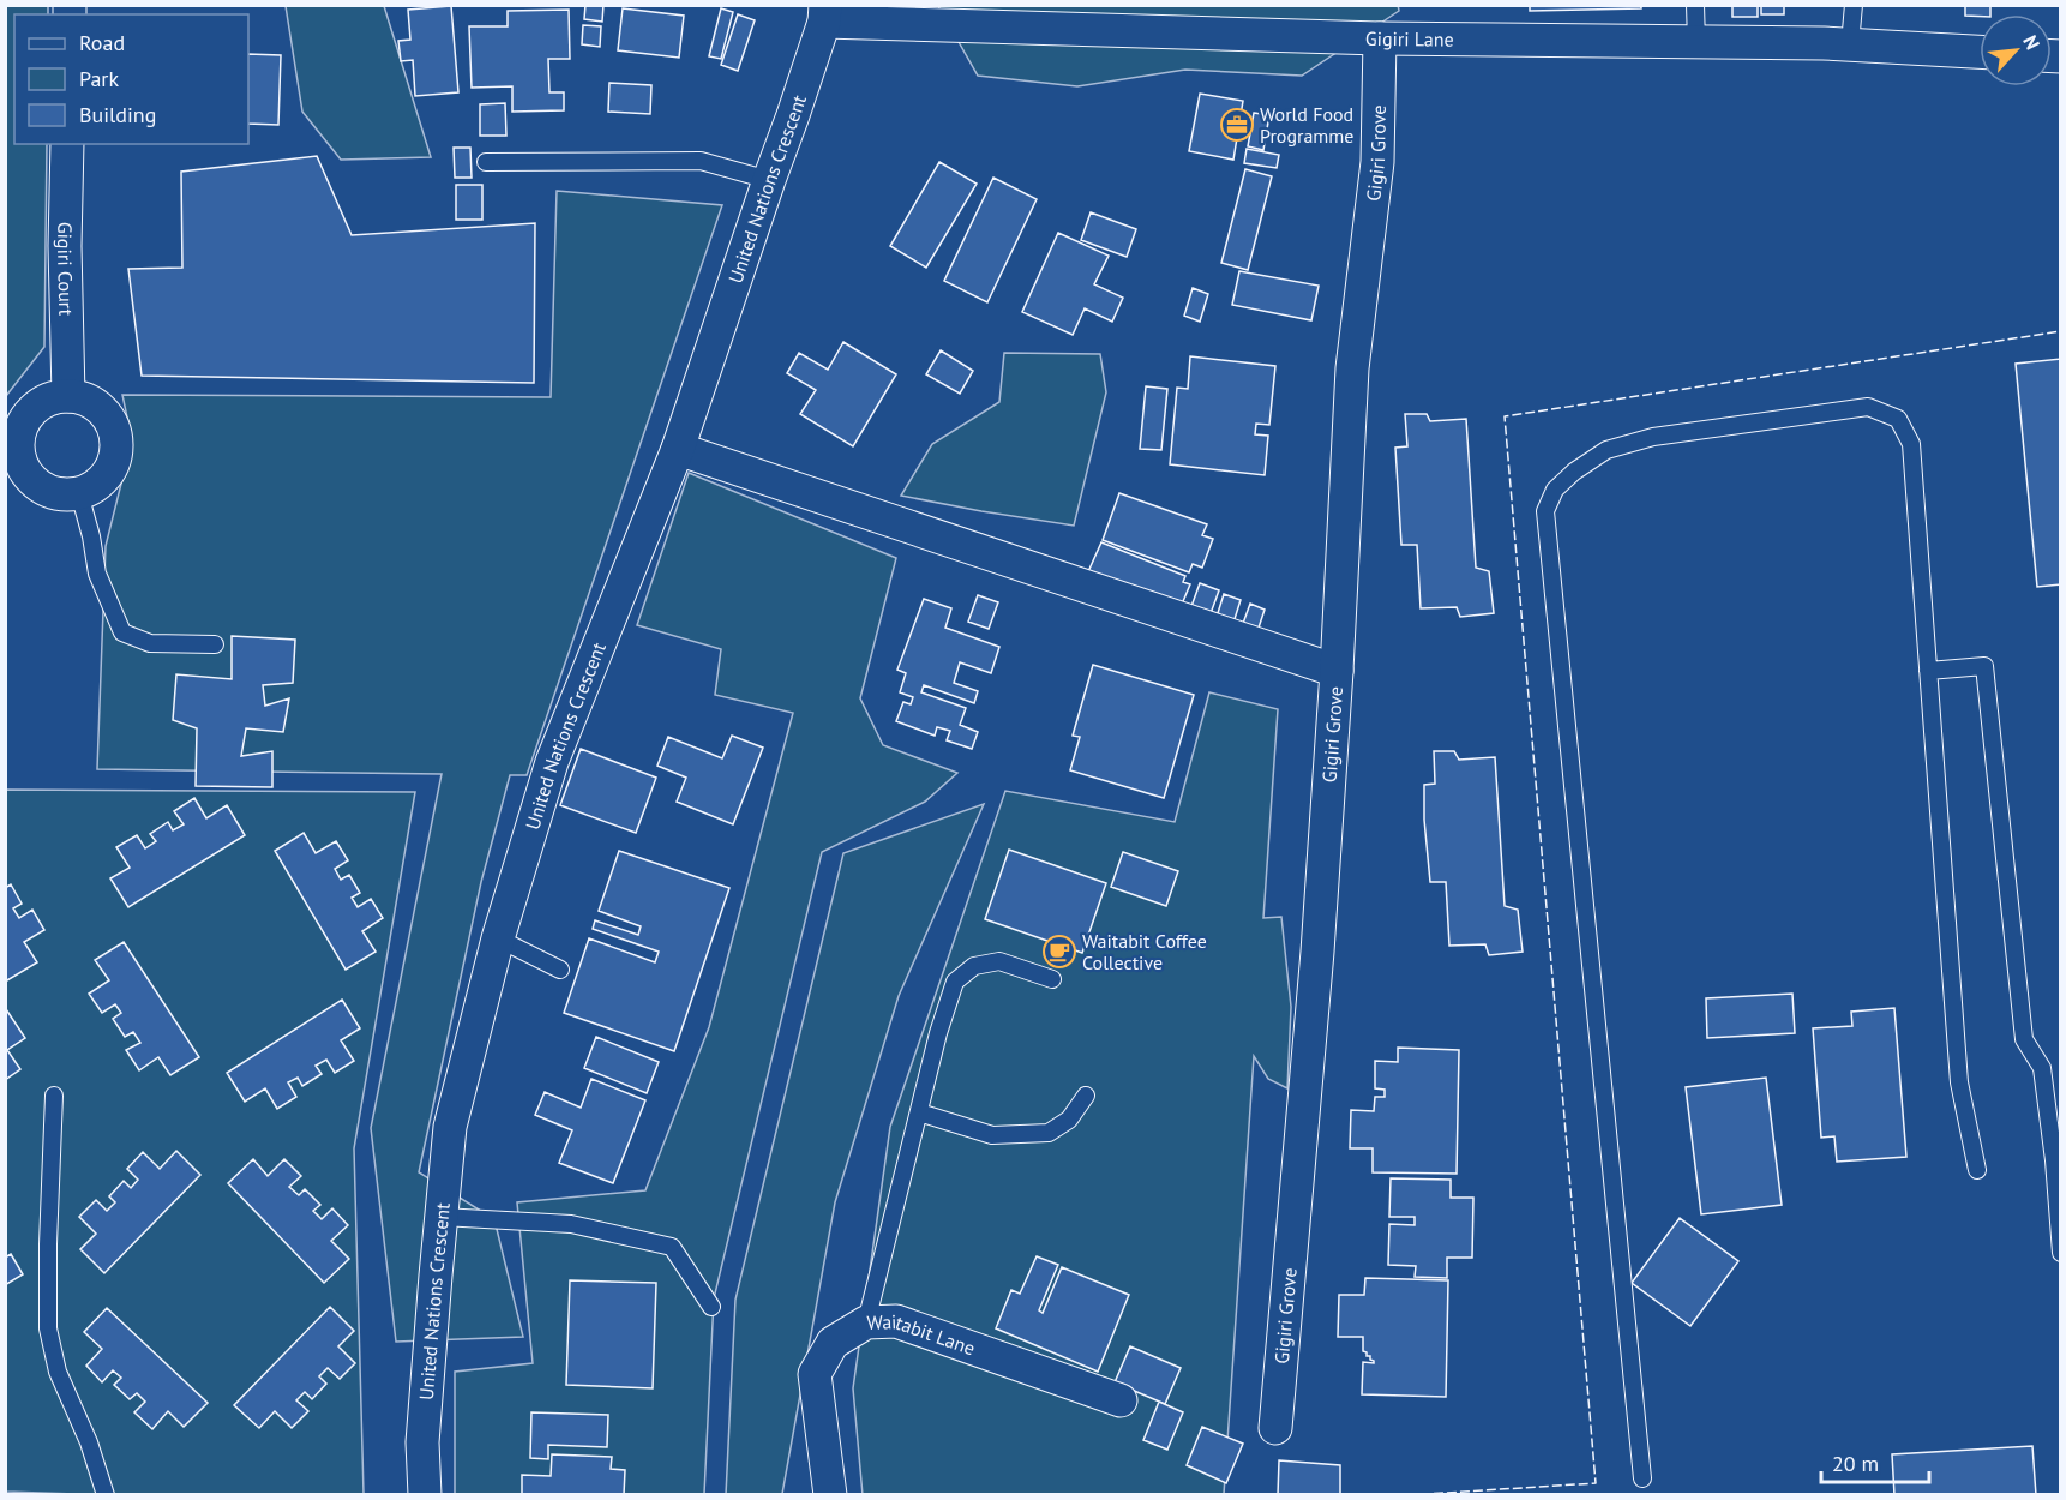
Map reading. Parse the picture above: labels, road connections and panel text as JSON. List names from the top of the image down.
{
  "streets": {
    "street": [
      "Gigiri Lane",
      "Gigiri Grove",
      "United Nations Crescent",
      "Gigiri Court",
      "Waitabit Lane"
    ]
  },
  "crossings": [
    ["Gigiri Lane", "Gigiri Grove"],
    ["Gigiri Lane", "United Nations Crescent"]
  ],
  "places": {
    "office": ["World Food Programme"],
    "cafe": ["Waitabit Coffee Collective"]
  },
  "legend": ["Road", "Park", "Building"],
  "scale_bar": "20 m",
  "north": "top right"
}
